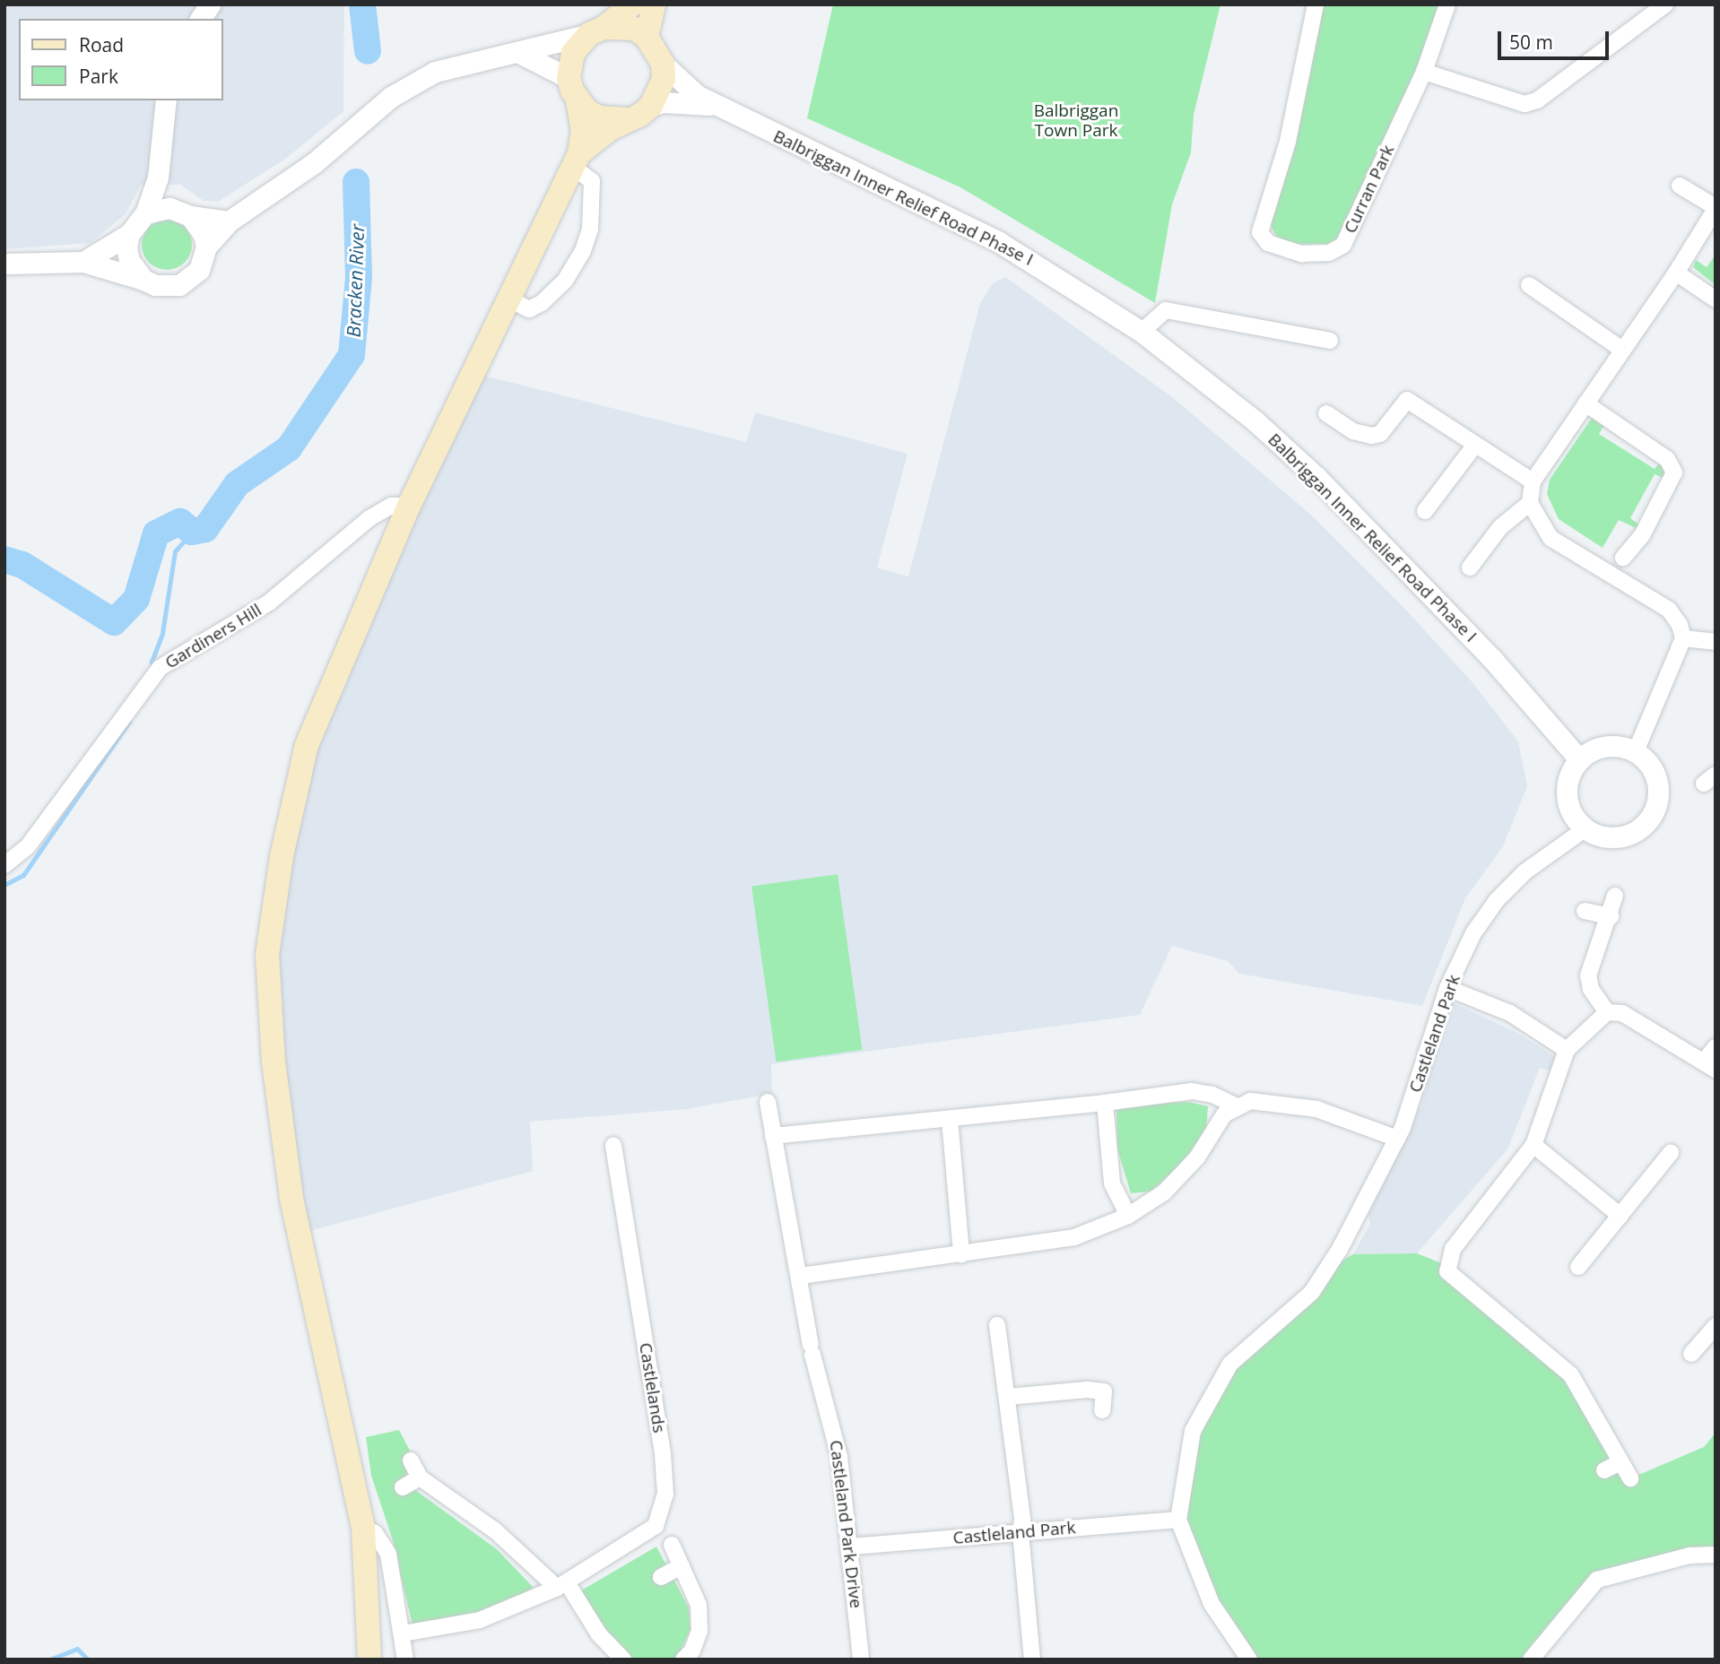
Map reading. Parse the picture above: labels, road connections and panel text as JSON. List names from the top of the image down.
{
  "streets": {
    "street": [
      "Curran Park",
      "Balbriggan Inner Relief Road Phase I",
      "Gardiners Hill",
      "Castleland Park",
      "Castlelands",
      "Castleland Park Drive"
    ]
  },
  "crossings": [
    ["Balbriggan Inner Relief Road Phase I", "Castleland Park"],
    ["Castleland Park", "Castleland Park Drive"]
  ],
  "water": ["Bracken River"],
  "parks": ["Balbriggan Town Park"],
  "legend": ["Road", "Park"],
  "scale_bar": "50 m"
}
